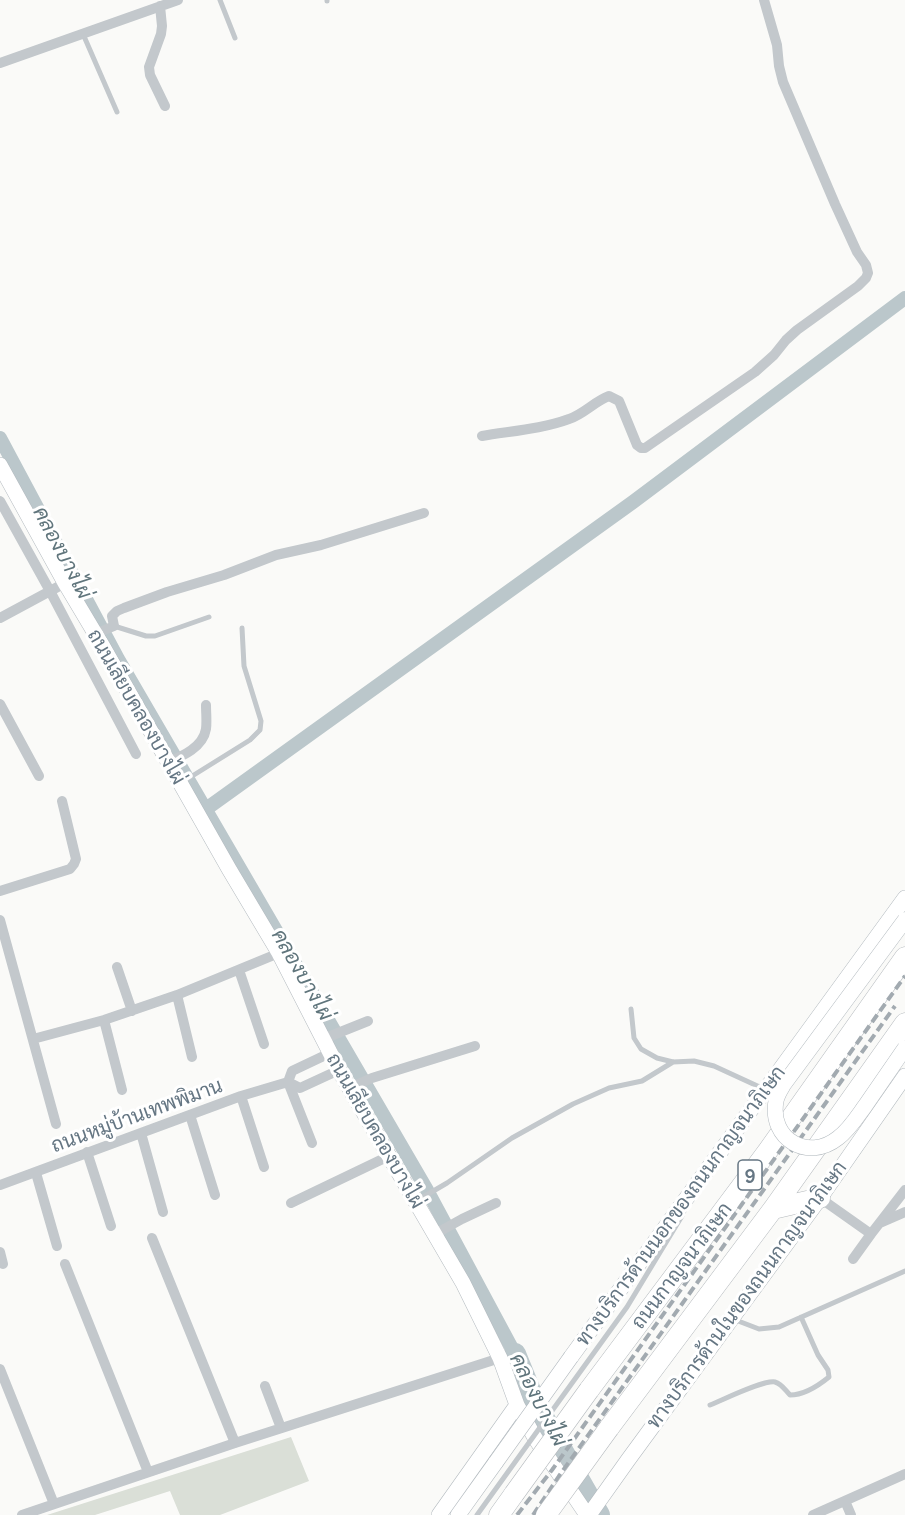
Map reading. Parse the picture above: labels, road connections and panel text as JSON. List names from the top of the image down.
{
  "streets": {
    "highway": ["9", "ถนนกาญจนาภิเษก"],
    "main road": ["ถนนเลียบคลองบางไผ่", "ทางบริการด้านนอกของถนนกาญจนาภิเษก", "ทางบริการด้านในของถนนกาญจนาภิเษก"],
    "street": ["ถนนหมู่บ้านเทพพิมาน"]
  },
  "crossings": [
    ["ถนนเลียบคลองบางไผ่", "ถนนหมู่บ้านเทพพิมาน"],
    ["ถนนเลียบคลองบางไผ่", "ทางบริการด้านในของถนนกาญจนาภิเษก"]
  ],
  "water": ["คลองบางไผ่"]
}
